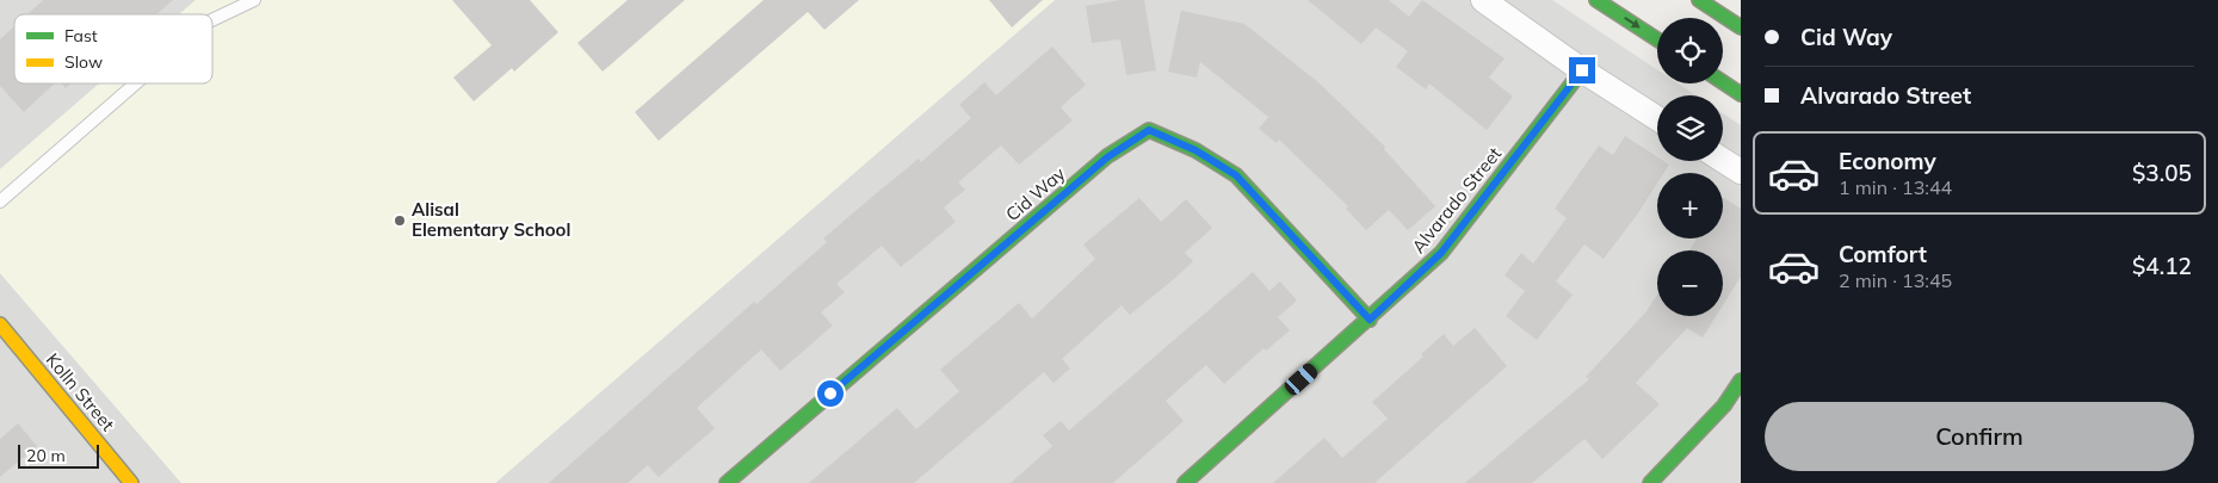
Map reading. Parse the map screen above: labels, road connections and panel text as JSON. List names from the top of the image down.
{
  "streets": {
    "street": ["Cid Way", "Alvarado Street", "Kolln Street"]
  },
  "crossings": [
    ["Cid Way", "Alvarado Street"]
  ],
  "places": ["Alisal Elementary School"],
  "legend": ["Fast", "Slow"],
  "scale_bar": "20 m",
  "page": {
    "banner": ["Cid Way", "Alvarado Street"],
    "map_buttons": ["+", "−"],
    "list": [
      {
        "name": "Economy",
        "note": "1 min · 13:44",
        "value": "$3.05"
      },
      {
        "name": "Comfort",
        "note": "2 min · 13:45",
        "value": "$4.12"
      }
    ],
    "buttons": "Confirm",
    "scale": "20 m"
  }
}
